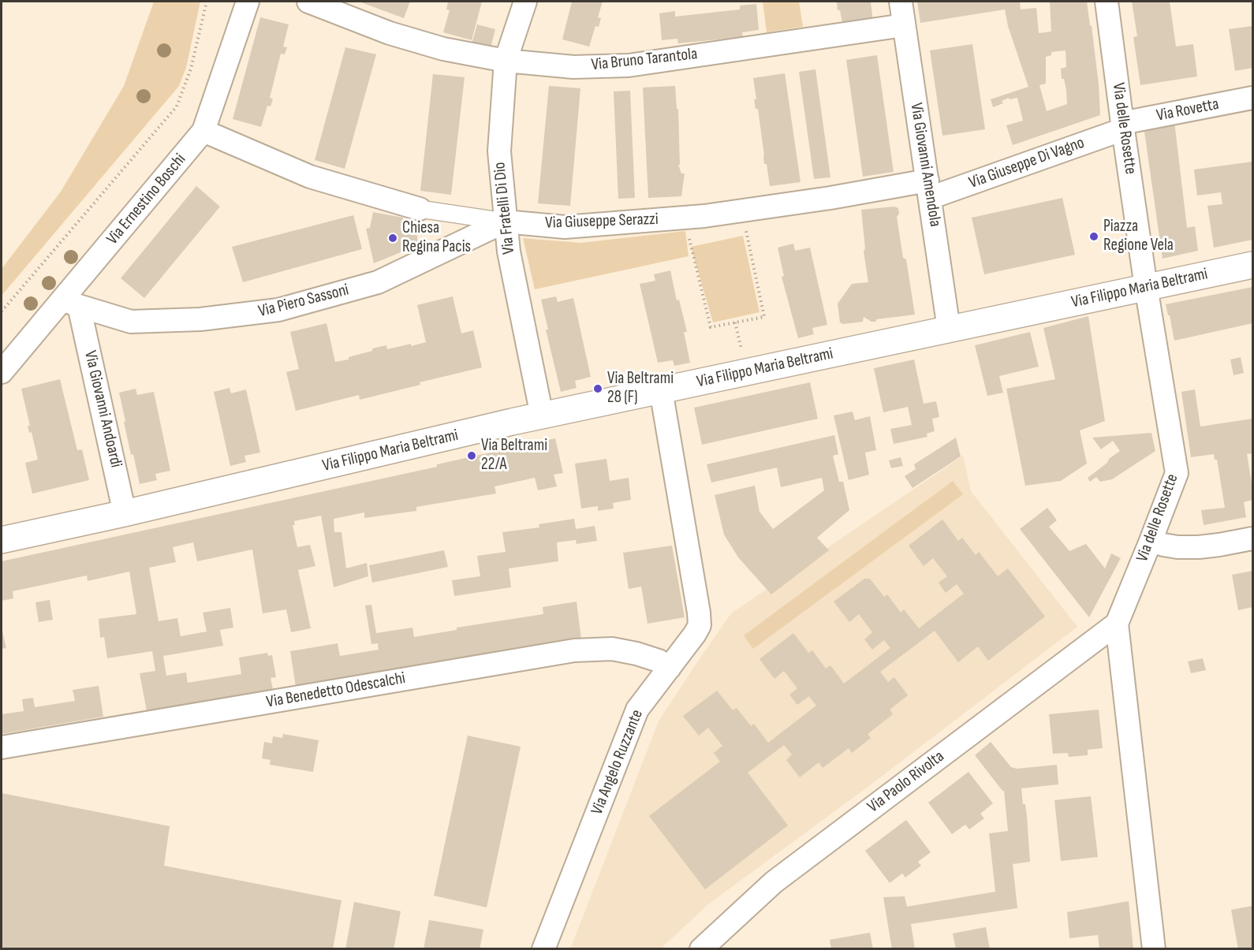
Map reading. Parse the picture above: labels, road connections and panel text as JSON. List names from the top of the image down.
{
  "streets": {
    "street": [
      "Via Bruno Tarantola",
      "Via Rovetta",
      "Via delle Rosette",
      "Via Giuseppe Di Vagno",
      "Via Giovanni Amendola",
      "Via Ernestino Boschi",
      "Via Fratelli Di Dio",
      "Via Giuseppe Serazzi",
      "Via Filippo Maria Beltrami",
      "Via Piero Sassoni",
      "Via Giovanni Andoardi",
      "Via Benedetto Odescalchi",
      "Via Angelo Ruzzante",
      "Via Paolo Rivolta"
    ]
  },
  "crossings": [
    ["Via Bruno Tarantola", "Via Giovanni Amendola"],
    ["Via Bruno Tarantola", "Via Fratelli Di Dio"],
    ["Via Rovetta", "Via delle Rosette"],
    ["Via Rovetta", "Via Giuseppe Di Vagno"],
    ["Via delle Rosette", "Via Giuseppe Di Vagno"],
    ["Via delle Rosette", "Via Filippo Maria Beltrami"],
    ["Via delle Rosette", "Via Paolo Rivolta"],
    ["Via Giuseppe Di Vagno", "Via Giovanni Amendola"],
    ["Via Giuseppe Di Vagno", "Via Giuseppe Serazzi"],
    ["Via Giovanni Amendola", "Via Giuseppe Serazzi"],
    ["Via Giovanni Amendola", "Via Filippo Maria Beltrami"],
    ["Via Ernestino Boschi", "Via Giuseppe Serazzi"],
    ["Via Ernestino Boschi", "Via Piero Sassoni"],
    ["Via Ernestino Boschi", "Via Giovanni Andoardi"],
    ["Via Fratelli Di Dio", "Via Giuseppe Serazzi"],
    ["Via Fratelli Di Dio", "Via Filippo Maria Beltrami"],
    ["Via Fratelli Di Dio", "Via Piero Sassoni"],
    ["Via Giuseppe Serazzi", "Via Piero Sassoni"],
    ["Via Filippo Maria Beltrami", "Via Giovanni Andoardi"],
    ["Via Filippo Maria Beltrami", "Via Angelo Ruzzante"],
    ["Via Piero Sassoni", "Via Giovanni Andoardi"],
    ["Via Benedetto Odescalchi", "Via Angelo Ruzzante"]
  ],
  "places": [
    "Piazza Regione Vela",
    "Chiesa Regina Pacis",
    "Via Beltrami 28 (F)",
    "Via Beltrami 22/A"
  ]
}
